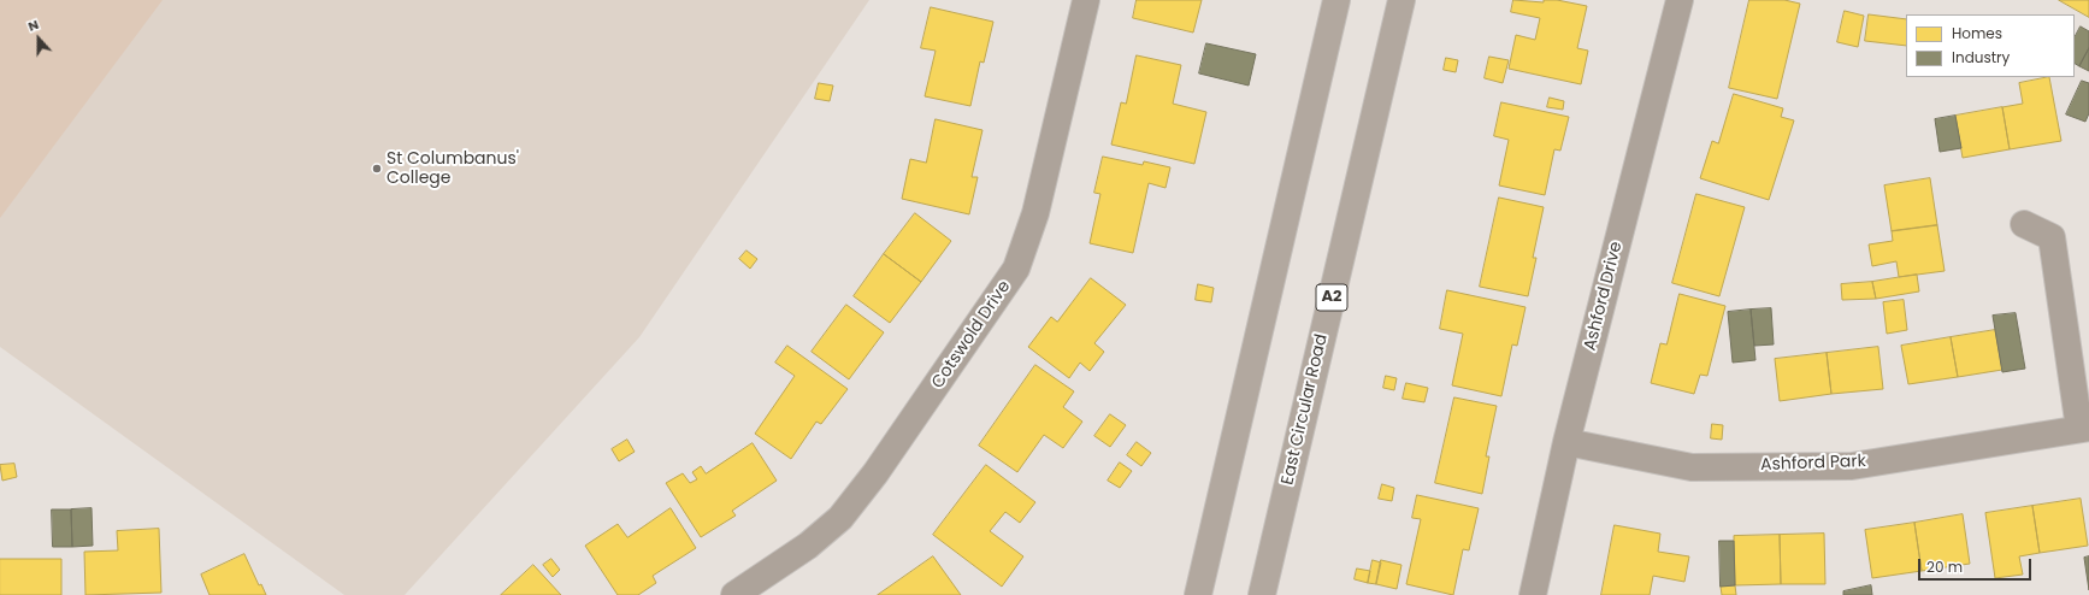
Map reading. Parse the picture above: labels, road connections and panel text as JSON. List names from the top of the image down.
{
  "streets": {
    "highway": ["A2", "East Circular Road"],
    "street": ["Ashford Drive", "Cotswold Drive", "Ashford Park"]
  },
  "crossings": [
    ["Ashford Drive", "Ashford Park"]
  ],
  "places": ["St Columbanus' College"],
  "legend": ["Homes", "Industry"],
  "scale_bar": "20 m",
  "north": "top"
}
